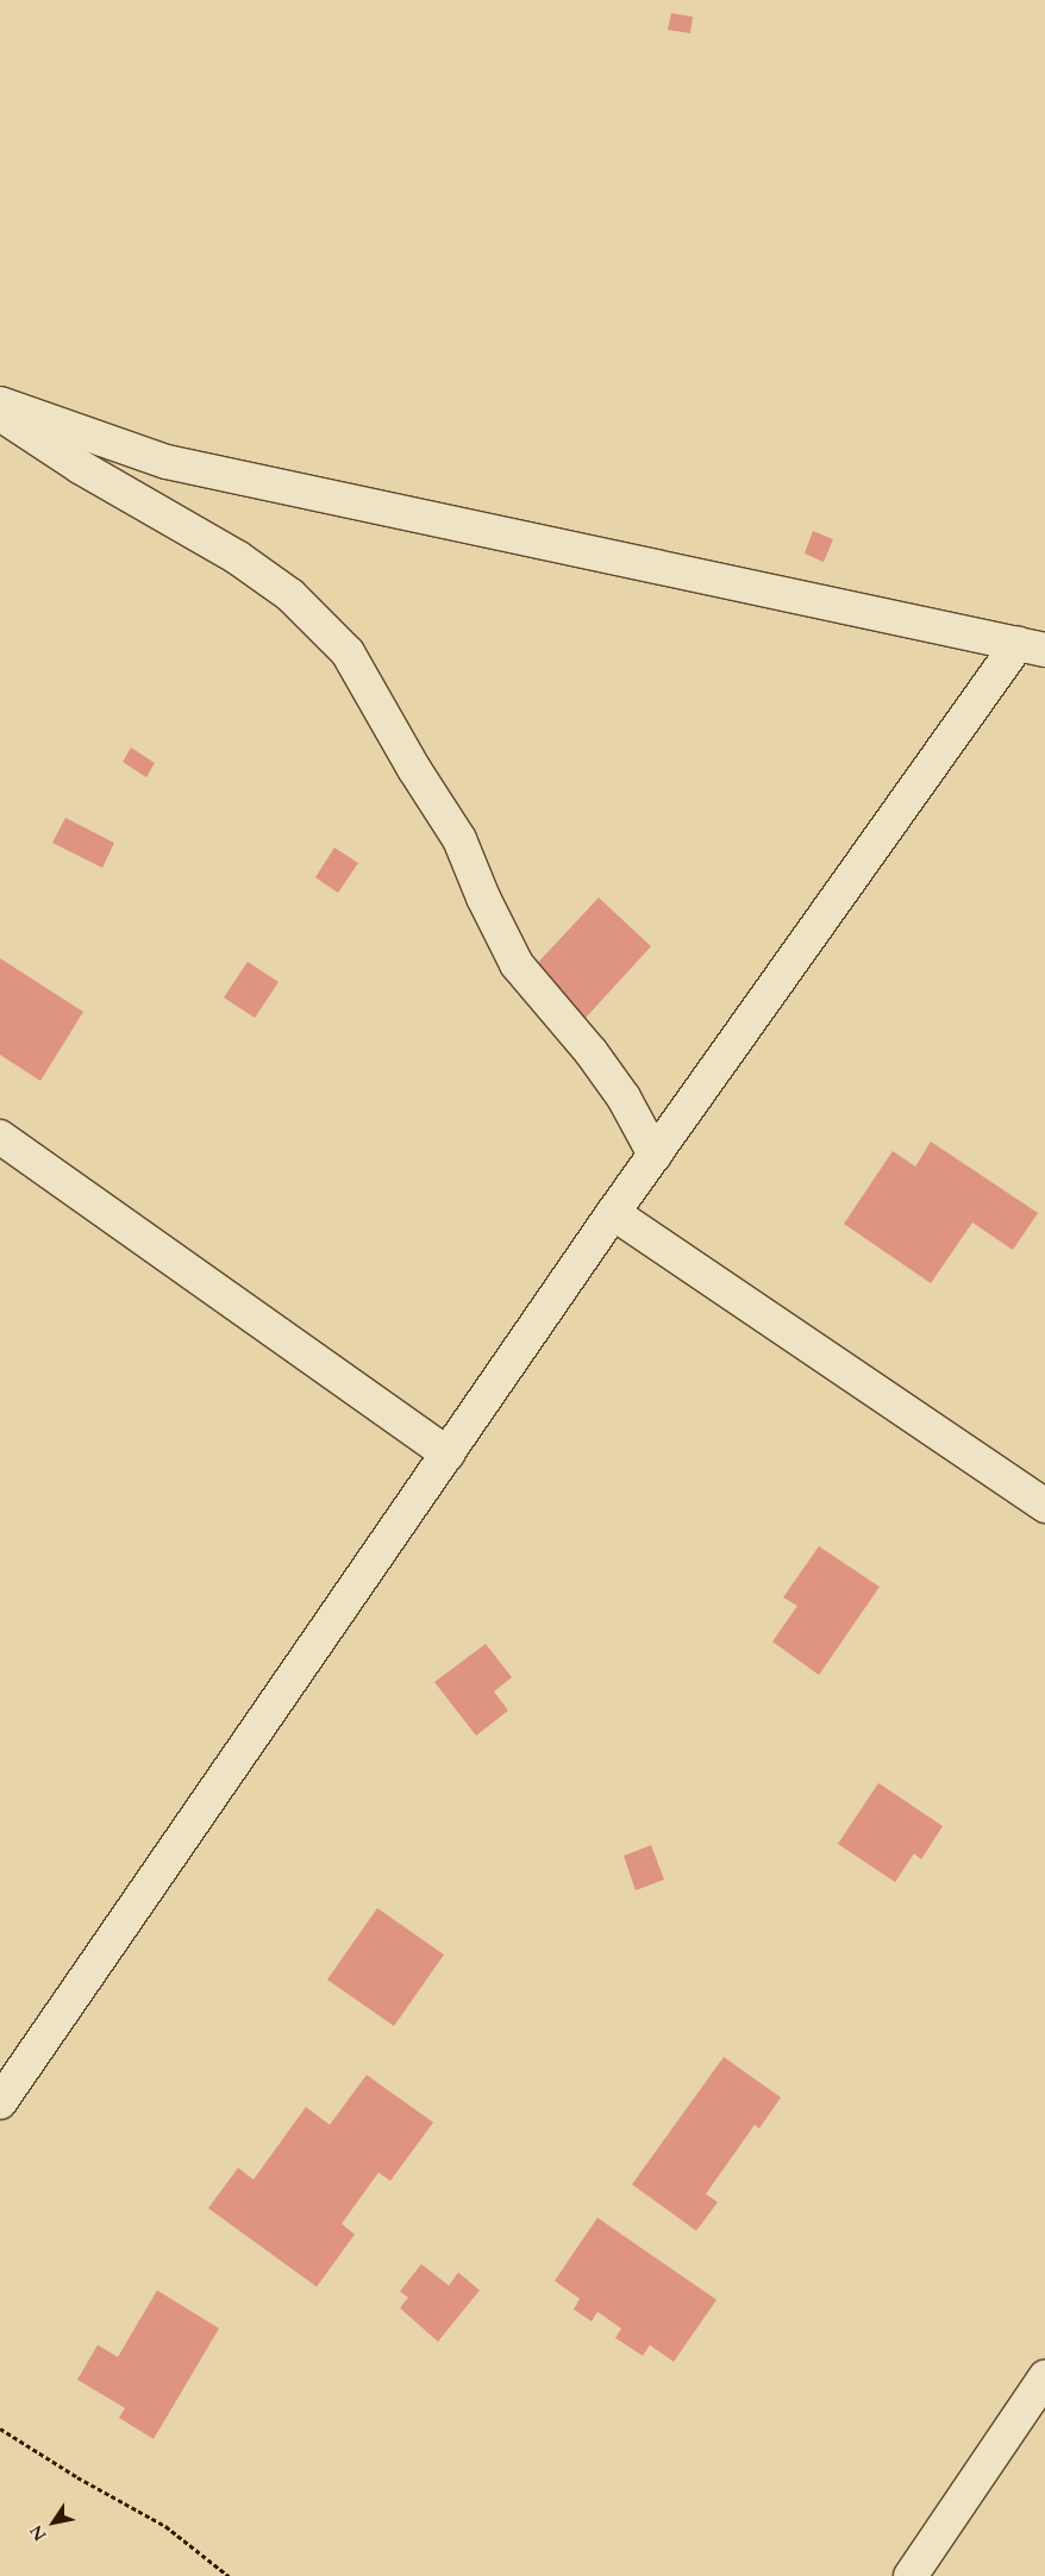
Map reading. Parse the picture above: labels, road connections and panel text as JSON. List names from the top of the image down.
{
  "north": "bottom left"
}
